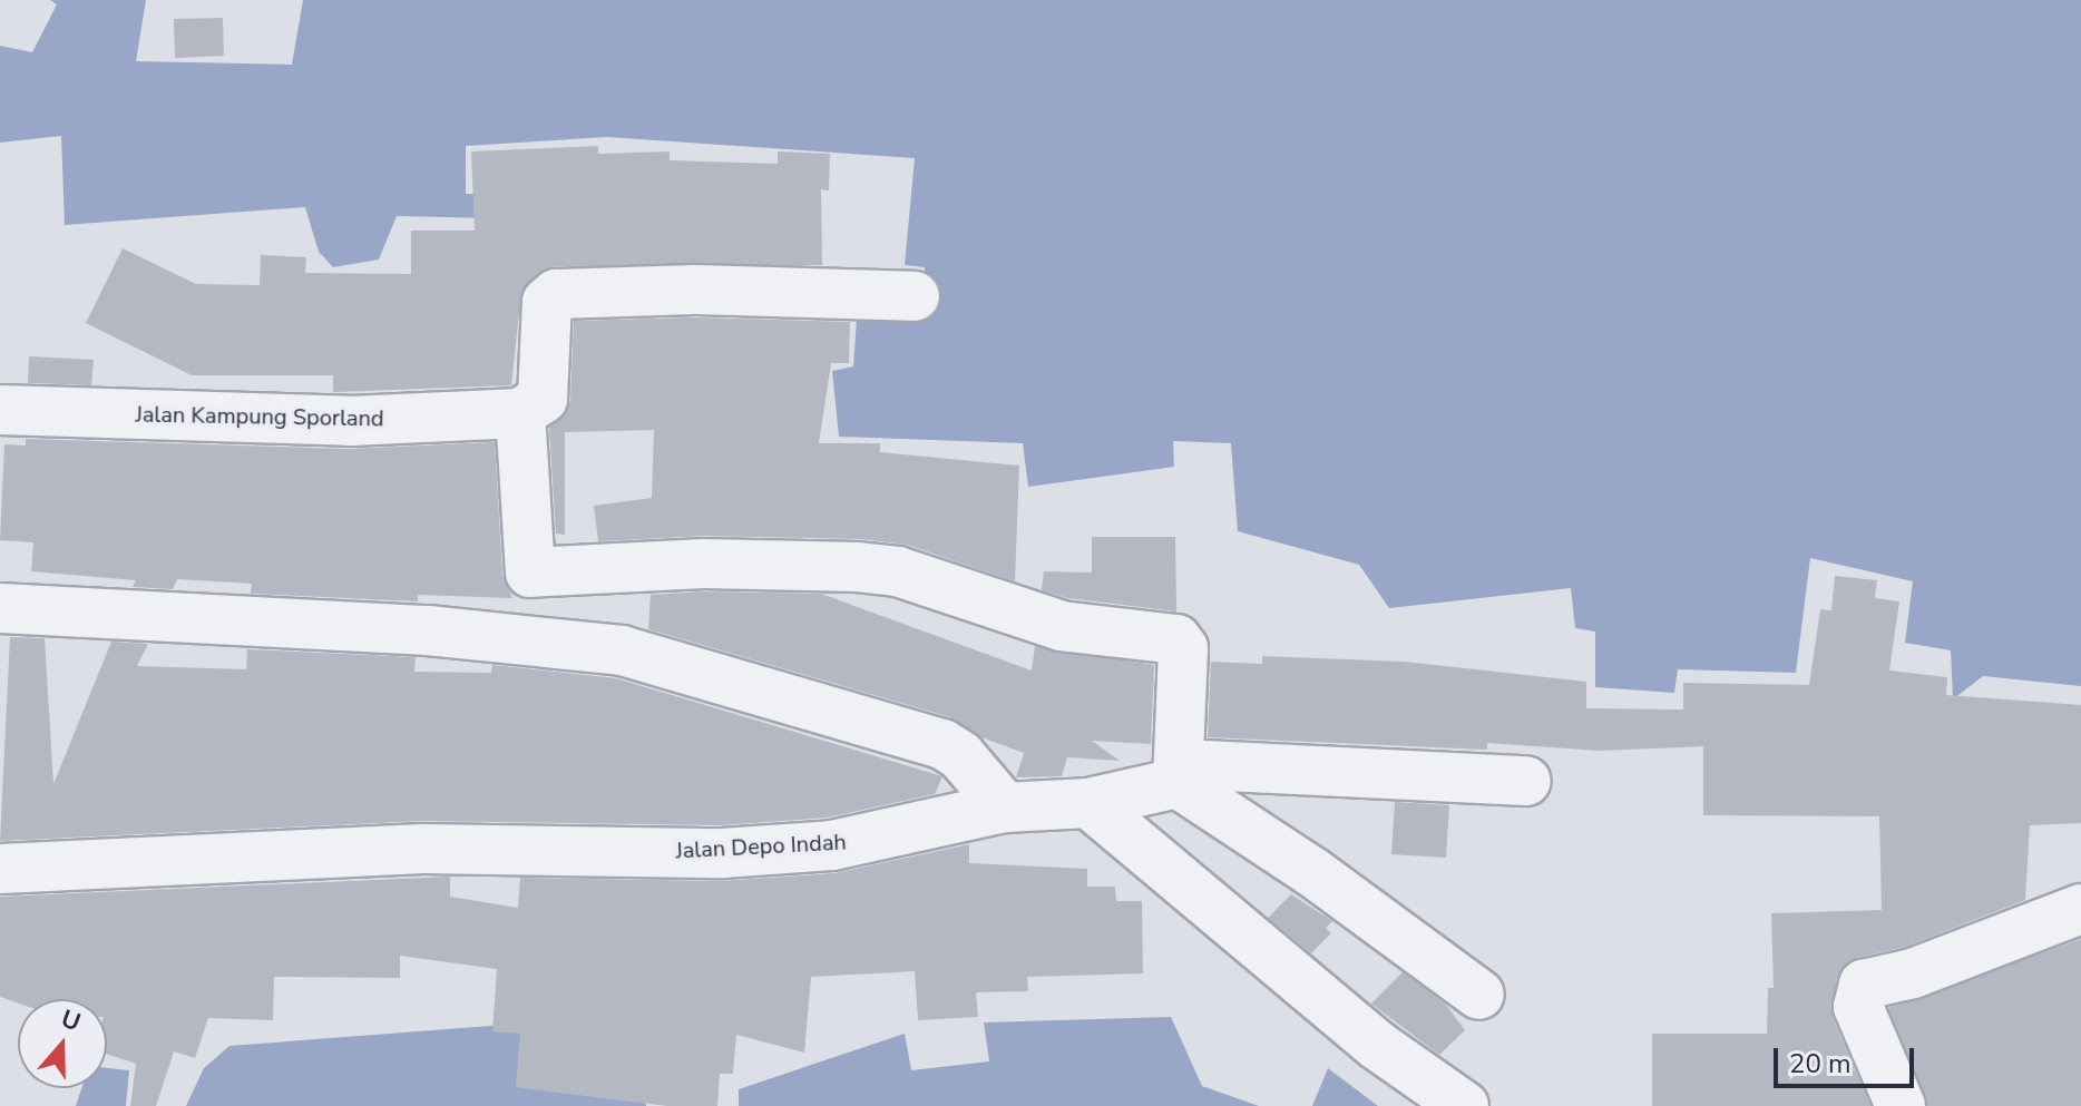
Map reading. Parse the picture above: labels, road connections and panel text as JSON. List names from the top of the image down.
{
  "streets": {
    "street": ["Jalan Kampung Sporland", "Jalan Depo Indah"]
  },
  "scale_bar": "20 m",
  "north": "top"
}
